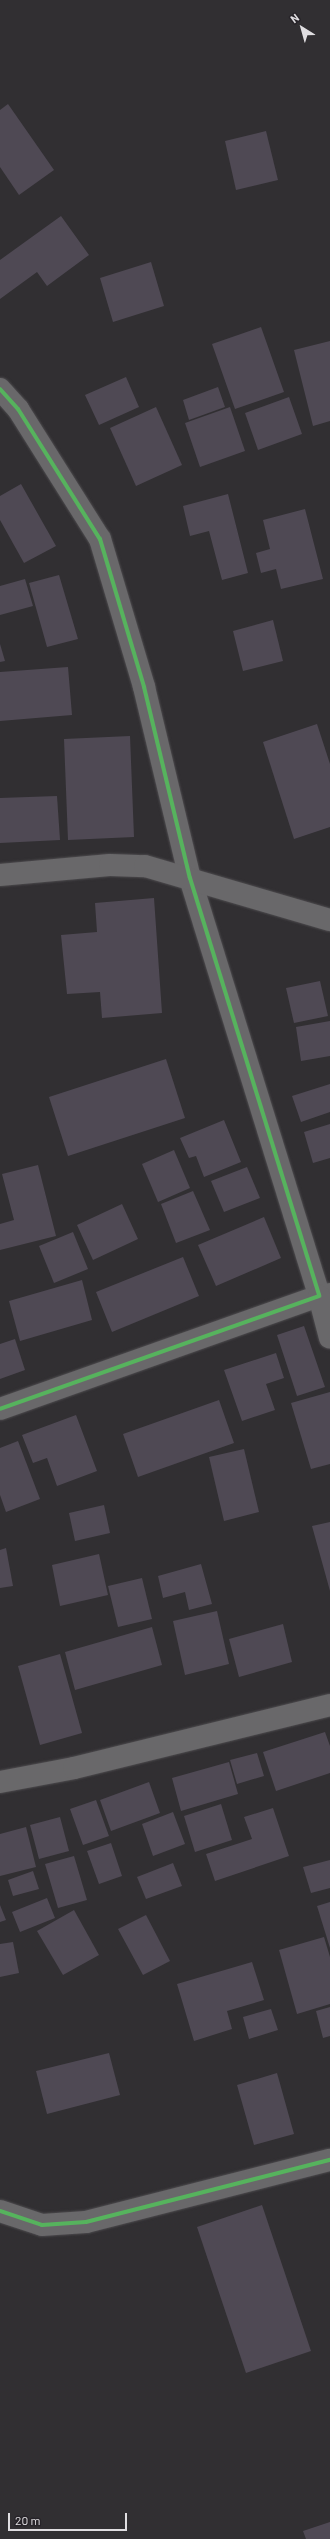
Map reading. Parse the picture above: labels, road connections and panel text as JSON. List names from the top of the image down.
{
  "scale_bar": "20 m",
  "north": "top left"
}
